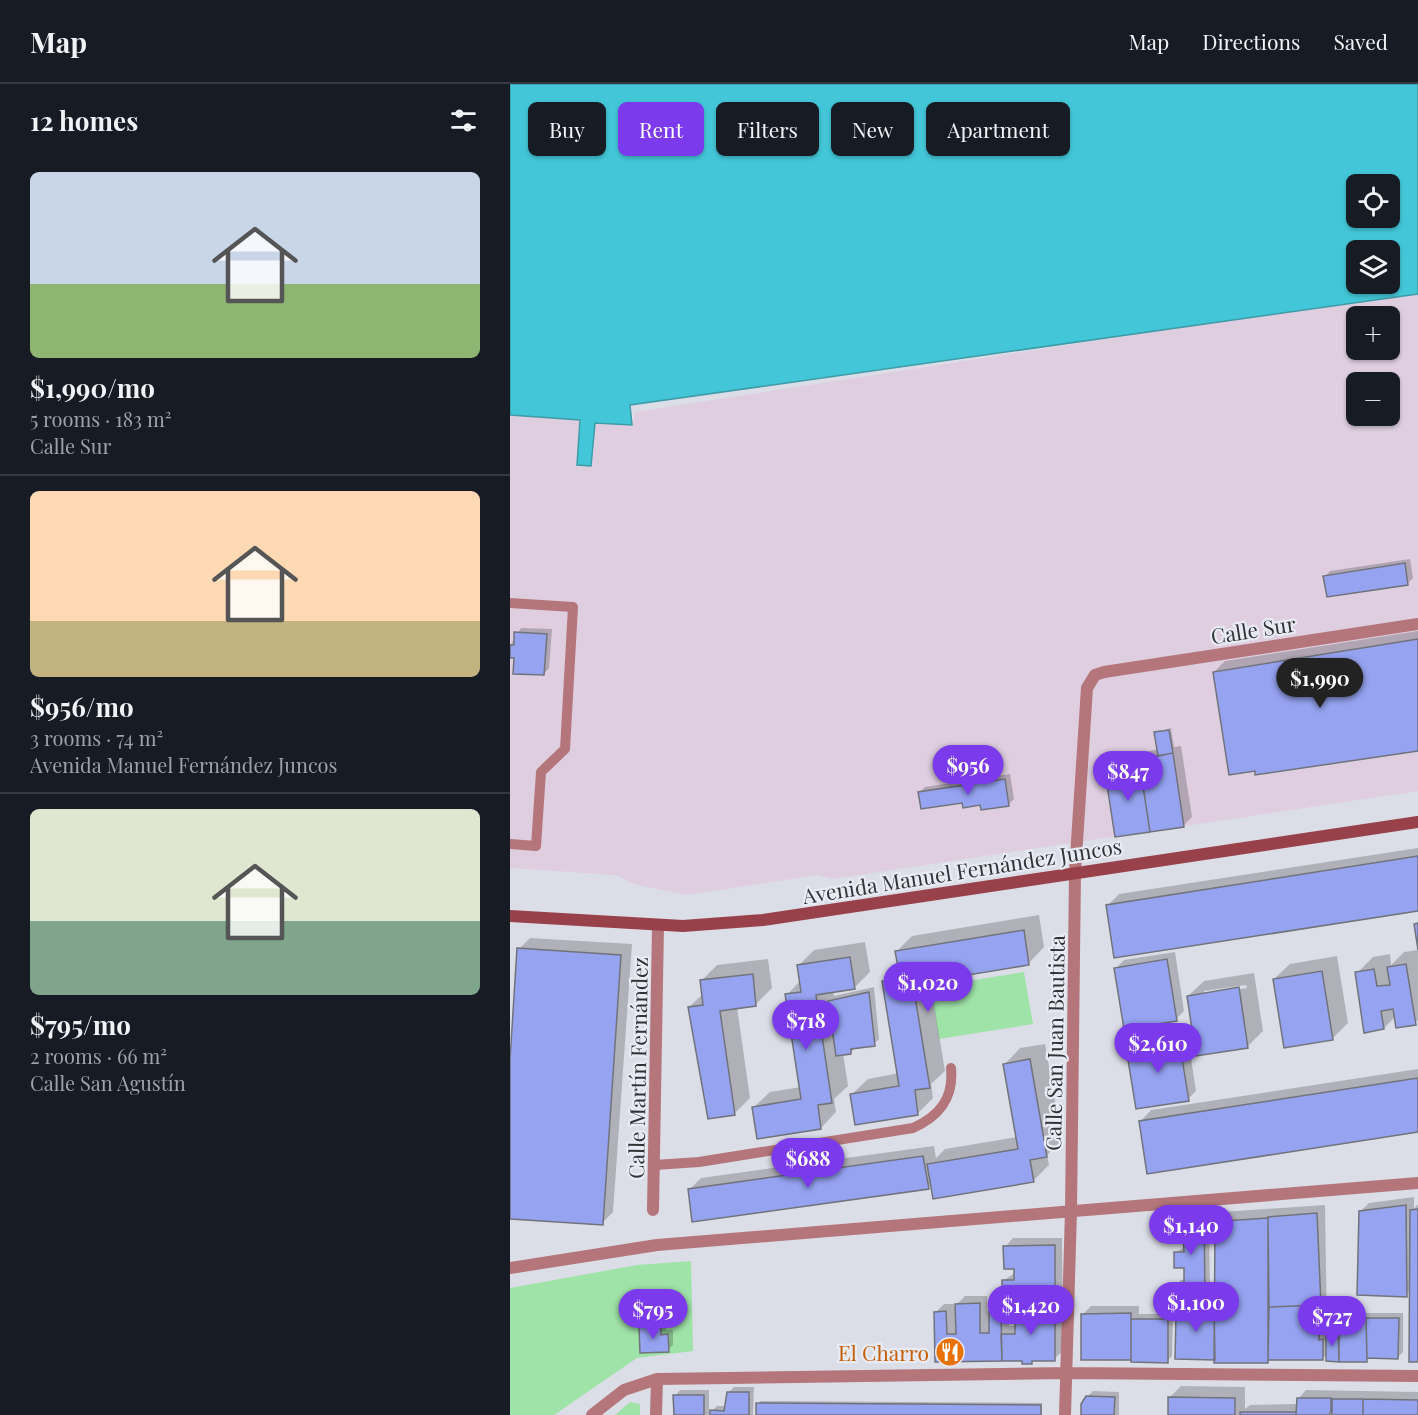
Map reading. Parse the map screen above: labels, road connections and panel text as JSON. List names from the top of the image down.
{
  "streets": {
    "main road": ["Avenida Manuel Fernández Juncos"],
    "street": ["Calle Sur", "Calle San Juan Bautista", "Calle Martín Fernández"]
  },
  "crossings": [
    ["Calle Sur", "Calle San Juan Bautista"],
    ["Avenida Manuel Fernández Juncos", "Calle San Juan Bautista"],
    ["Avenida Manuel Fernández Juncos", "Calle Martín Fernández"]
  ],
  "places": {
    "restaurant": ["El Charro"]
  },
  "page": {
    "header": "Map",
    "nav": ["Map", "Directions", "Saved"],
    "heading": "12 homes",
    "chip": [
      "Buy",
      "Rent",
      "Filters",
      "New",
      "Apartment"
    ],
    "list": [
      {
        "name": "$1,990/mo",
        "note": "5 rooms · 183 m² · Calle Sur"
      },
      {
        "name": "$956/mo",
        "note": "3 rooms · 74 m² · Avenida Manuel Fernández Juncos"
      },
      {
        "name": "$795/mo",
        "note": "2 rooms · 66 m² · Calle San Agustín"
      }
    ],
    "map_buttons": ["+", "−"],
    "price": [
      "$1,990",
      "$956",
      "$847",
      "$1,020",
      "$718",
      "$2,610",
      "$688",
      "$1,140",
      "$1,100",
      "$1,420",
      "$795",
      "$727"
    ]
  }
}
